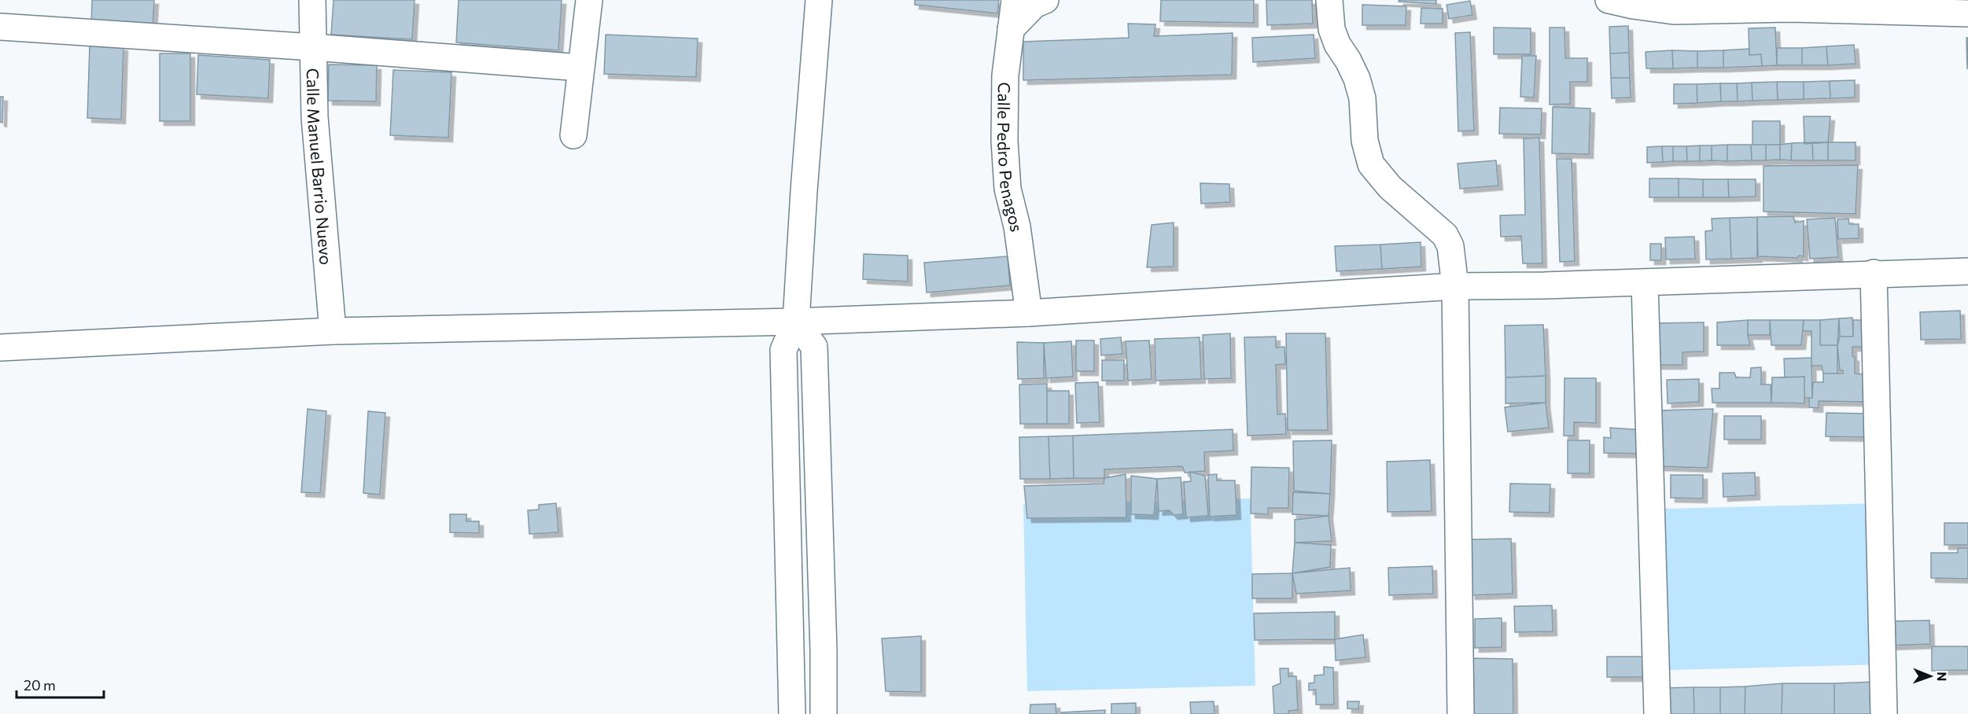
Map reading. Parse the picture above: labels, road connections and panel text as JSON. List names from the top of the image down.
{
  "streets": {
    "street": ["Calle Pedro Penagos", "Calle Manuel Barrio Nuevo"]
  },
  "scale_bar": "20 m",
  "north": "right"
}
